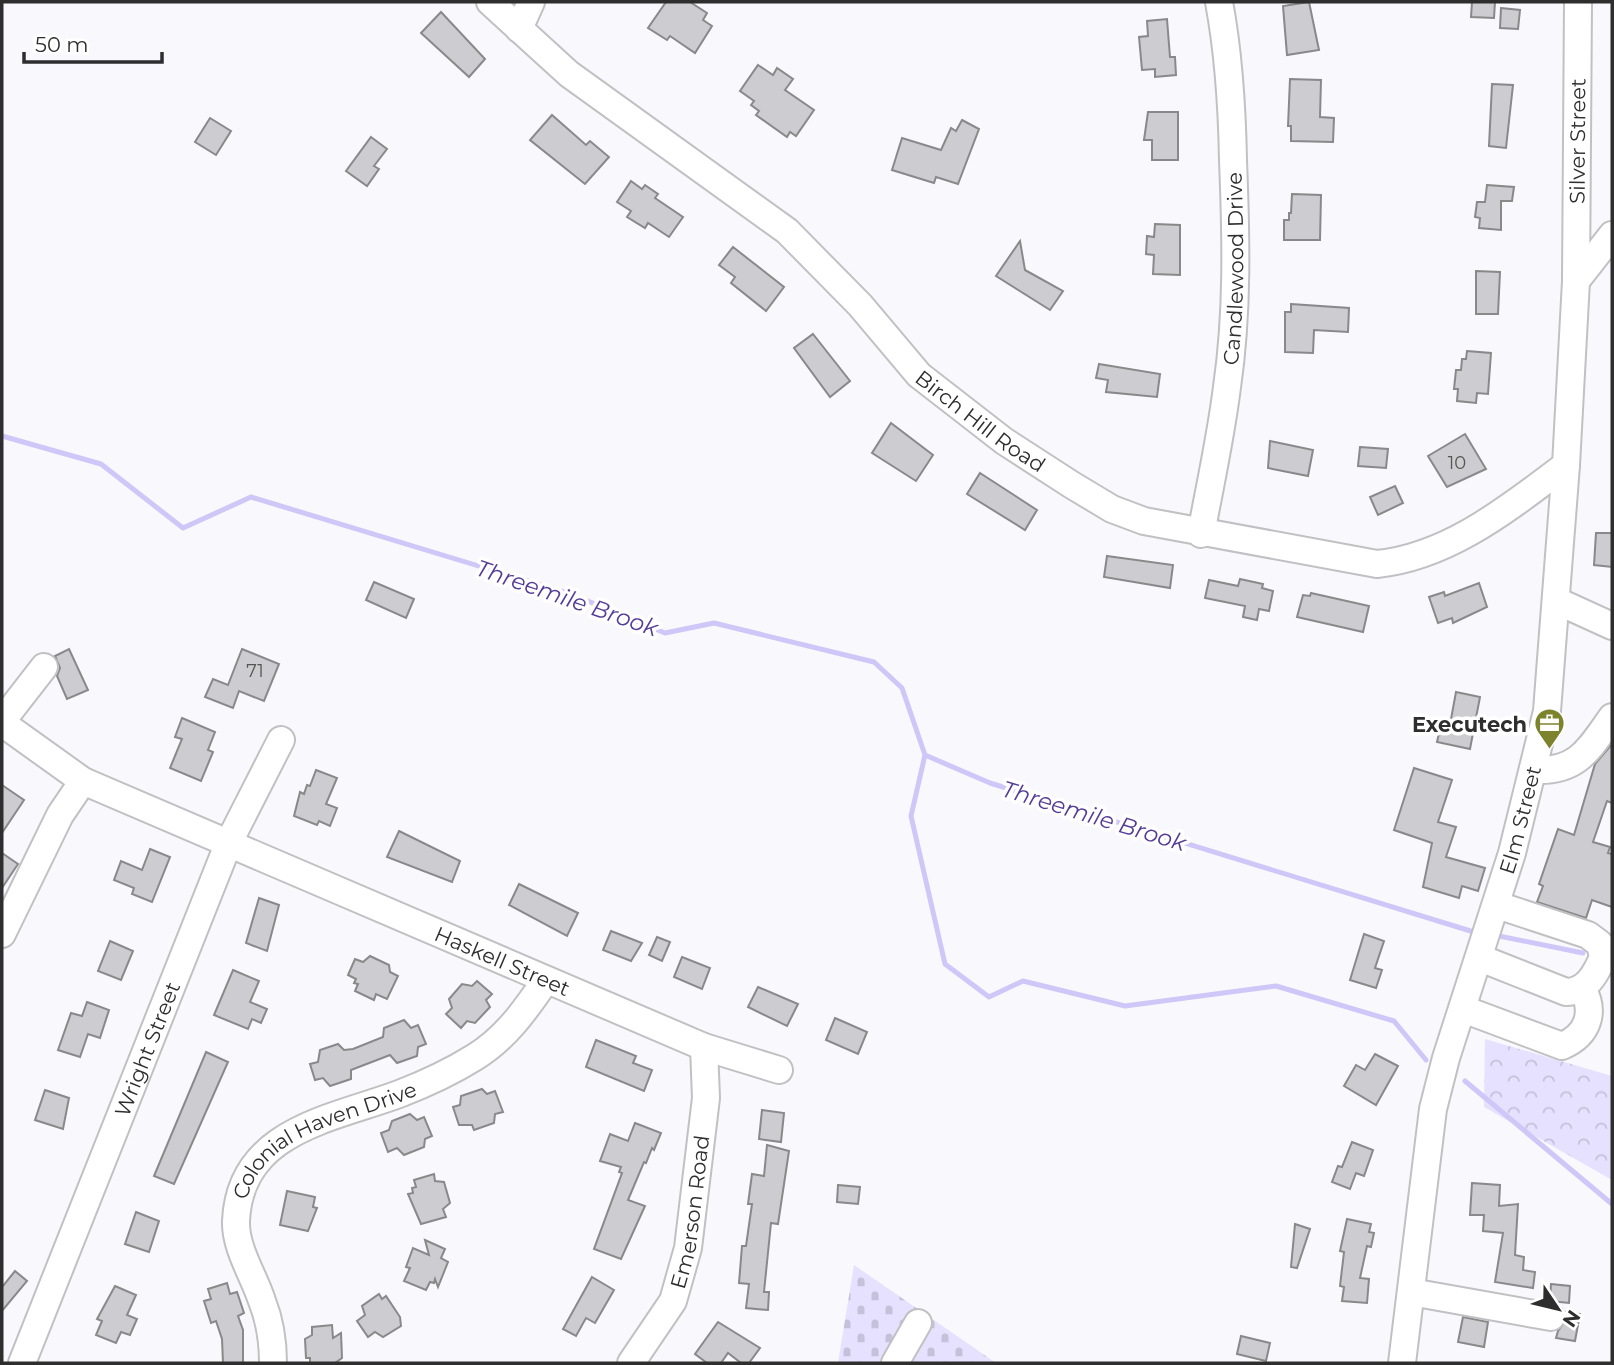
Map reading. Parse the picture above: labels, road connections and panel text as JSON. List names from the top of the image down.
{
  "streets": {
    "street": [
      "Silver Street",
      "Candlewood Drive",
      "Birch Hill Road",
      "Elm Street",
      "Haskell Street",
      "Wright Street",
      "Colonial Haven Drive",
      "Emerson Road"
    ]
  },
  "crossings": [
    ["Silver Street", "Elm Street"],
    ["Candlewood Drive", "Birch Hill Road"],
    ["Birch Hill Road", "Elm Street"],
    ["Haskell Street", "Wright Street"],
    ["Haskell Street", "Colonial Haven Drive"],
    ["Haskell Street", "Emerson Road"]
  ],
  "water": ["Threemile Brook"],
  "places": {
    "office": ["Executech"]
  },
  "house_numbers": ["10", "71"],
  "scale_bar": "50 m",
  "north": "bottom right"
}
